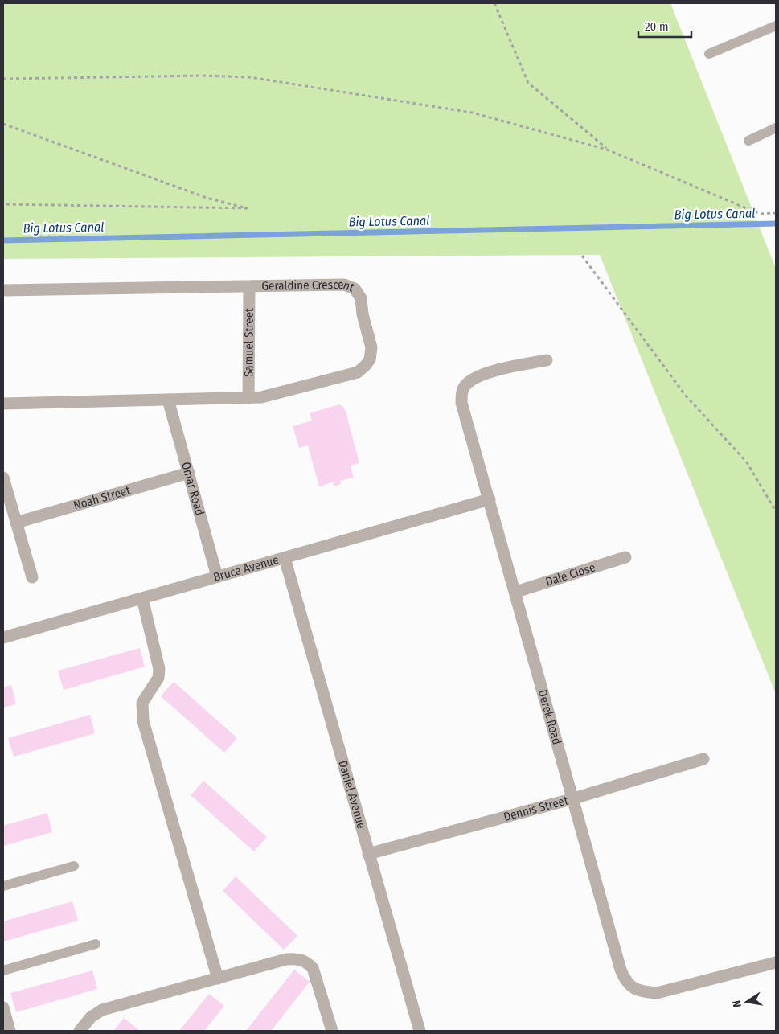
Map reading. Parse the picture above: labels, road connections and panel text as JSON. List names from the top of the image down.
{
  "streets": {
    "street": [
      "Geraldine Crescent",
      "Samuel Street",
      "Omar Road",
      "Noah Street",
      "Bruce Avenue",
      "Dale Close",
      "Derek Road",
      "Daniel Avenue",
      "Dennis Street"
    ]
  },
  "crossings": [
    ["Geraldine Crescent", "Samuel Street"],
    ["Geraldine Crescent", "Omar Road"],
    ["Omar Road", "Noah Street"],
    ["Omar Road", "Bruce Avenue"],
    ["Bruce Avenue", "Derek Road"],
    ["Bruce Avenue", "Daniel Avenue"],
    ["Dale Close", "Derek Road"],
    ["Derek Road", "Dennis Street"],
    ["Daniel Avenue", "Dennis Street"]
  ],
  "water": ["Big Lotus Canal"],
  "scale_bar": "20 m",
  "north": "left"
}
